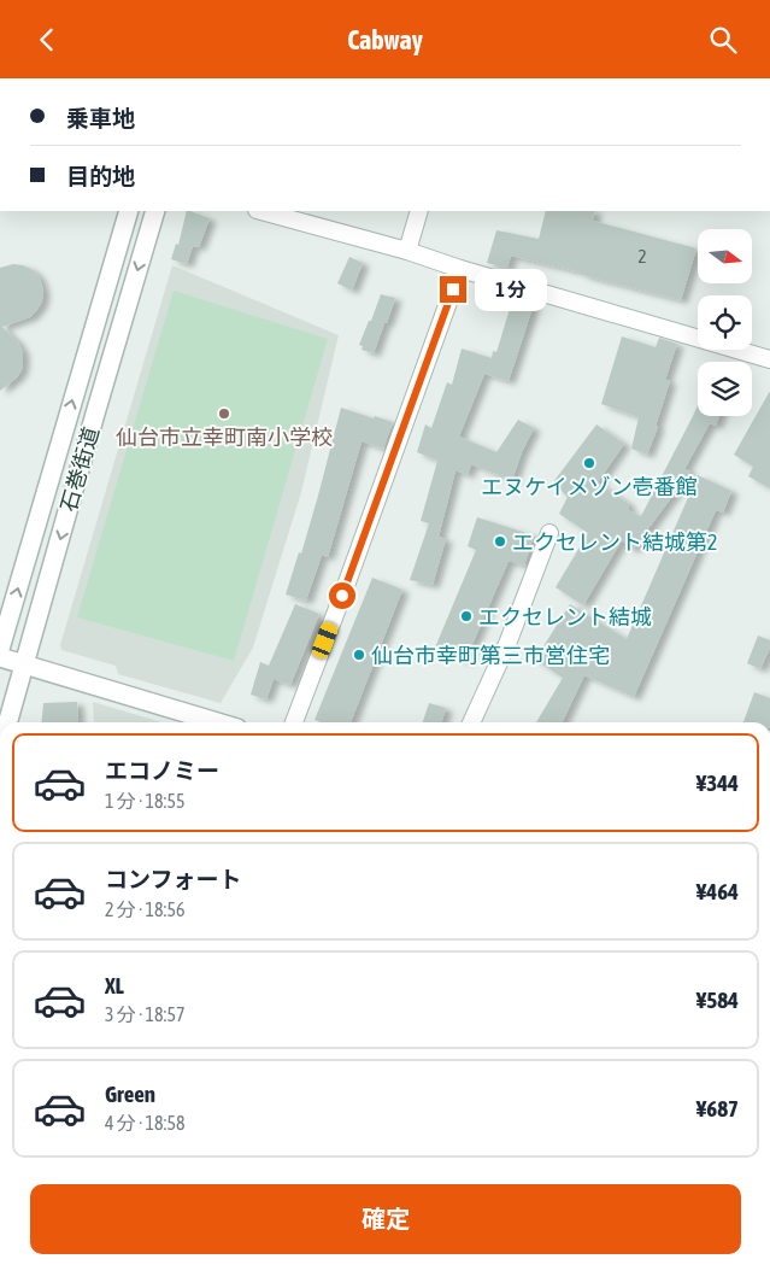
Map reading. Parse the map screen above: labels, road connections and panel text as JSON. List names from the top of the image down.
{
  "streets": {
    "street": ["石巻街道"]
  },
  "places": [
    "仙台市立幸町南小学校",
    "エヌケイメゾン壱番館",
    "エクセレント結城第2",
    "エクセレント結城",
    "仙台市幸町第三市営住宅"
  ],
  "house_numbers": ["2"],
  "north": "right",
  "page": {
    "header": "Cabway",
    "banner": ["乗車地", "目的地"],
    "bubble": "1 分",
    "list": [
      {
        "name": "エコノミー",
        "note": "1 分 · 18:55",
        "value": "¥344"
      },
      {
        "name": "コンフォート",
        "note": "2 分 · 18:56",
        "value": "¥464"
      },
      {
        "name": "XL",
        "note": "3 分 · 18:57",
        "value": "¥584"
      },
      {
        "name": "Green",
        "note": "4 分 · 18:58",
        "value": "¥687"
      }
    ],
    "buttons": "確定"
  }
}
